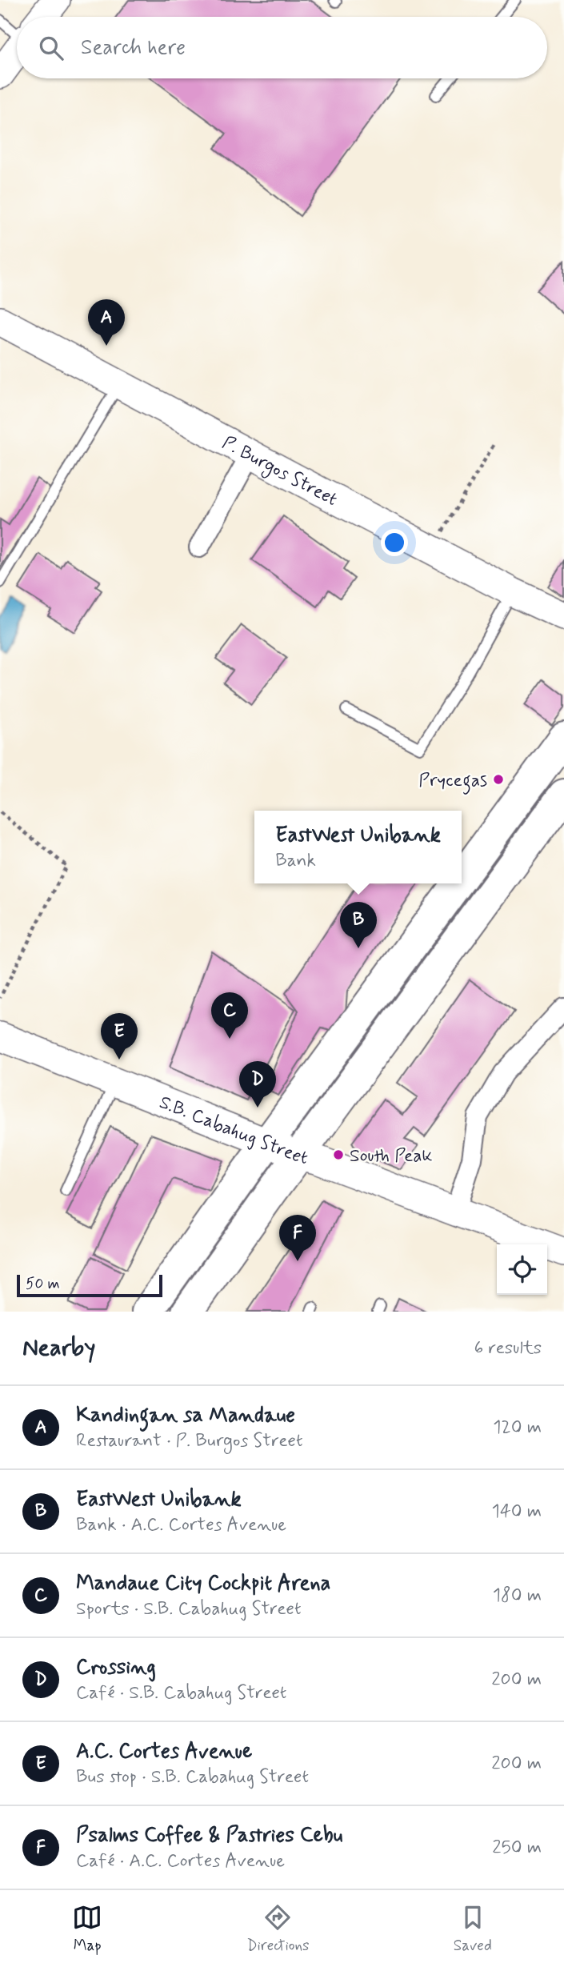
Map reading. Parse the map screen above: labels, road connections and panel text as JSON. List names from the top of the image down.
{
  "streets": {
    "street": ["P. Burgos Street", "S.B. Cabahug Street"]
  },
  "places": ["Prycegas", "South Peak"],
  "scale_bar": "50 m",
  "page": {
    "search": "Search here",
    "pins": [
      "A",
      "B",
      "C",
      "E",
      "D",
      "F"
    ],
    "popup": ["EastWest Unibank", "Bank"],
    "scale": "50 m",
    "heading": ["Nearby", "6 results"],
    "list": [
      {
        "mark": "A",
        "name": "Kandingan sa Mandaue",
        "note": "Restaurant · P. Burgos Street",
        "value": "120 m"
      },
      {
        "mark": "B",
        "name": "EastWest Unibank",
        "note": "Bank · A.C. Cortes Avenue",
        "value": "140 m"
      },
      {
        "mark": "C",
        "name": "Mandaue City Cockpit Arena",
        "note": "Sports · S.B. Cabahug Street",
        "value": "180 m"
      },
      {
        "mark": "D",
        "name": "Crossing",
        "note": "Café · S.B. Cabahug Street",
        "value": "200 m"
      },
      {
        "mark": "E",
        "name": "A.C. Cortes Avenue",
        "note": "Bus stop · S.B. Cabahug Street",
        "value": "200 m"
      },
      {
        "mark": "F",
        "name": "Psalms Coffee & Pastries Cebu",
        "note": "Café · A.C. Cortes Avenue",
        "value": "250 m"
      }
    ],
    "nav": ["Map", "Directions", "Saved"]
  }
}
